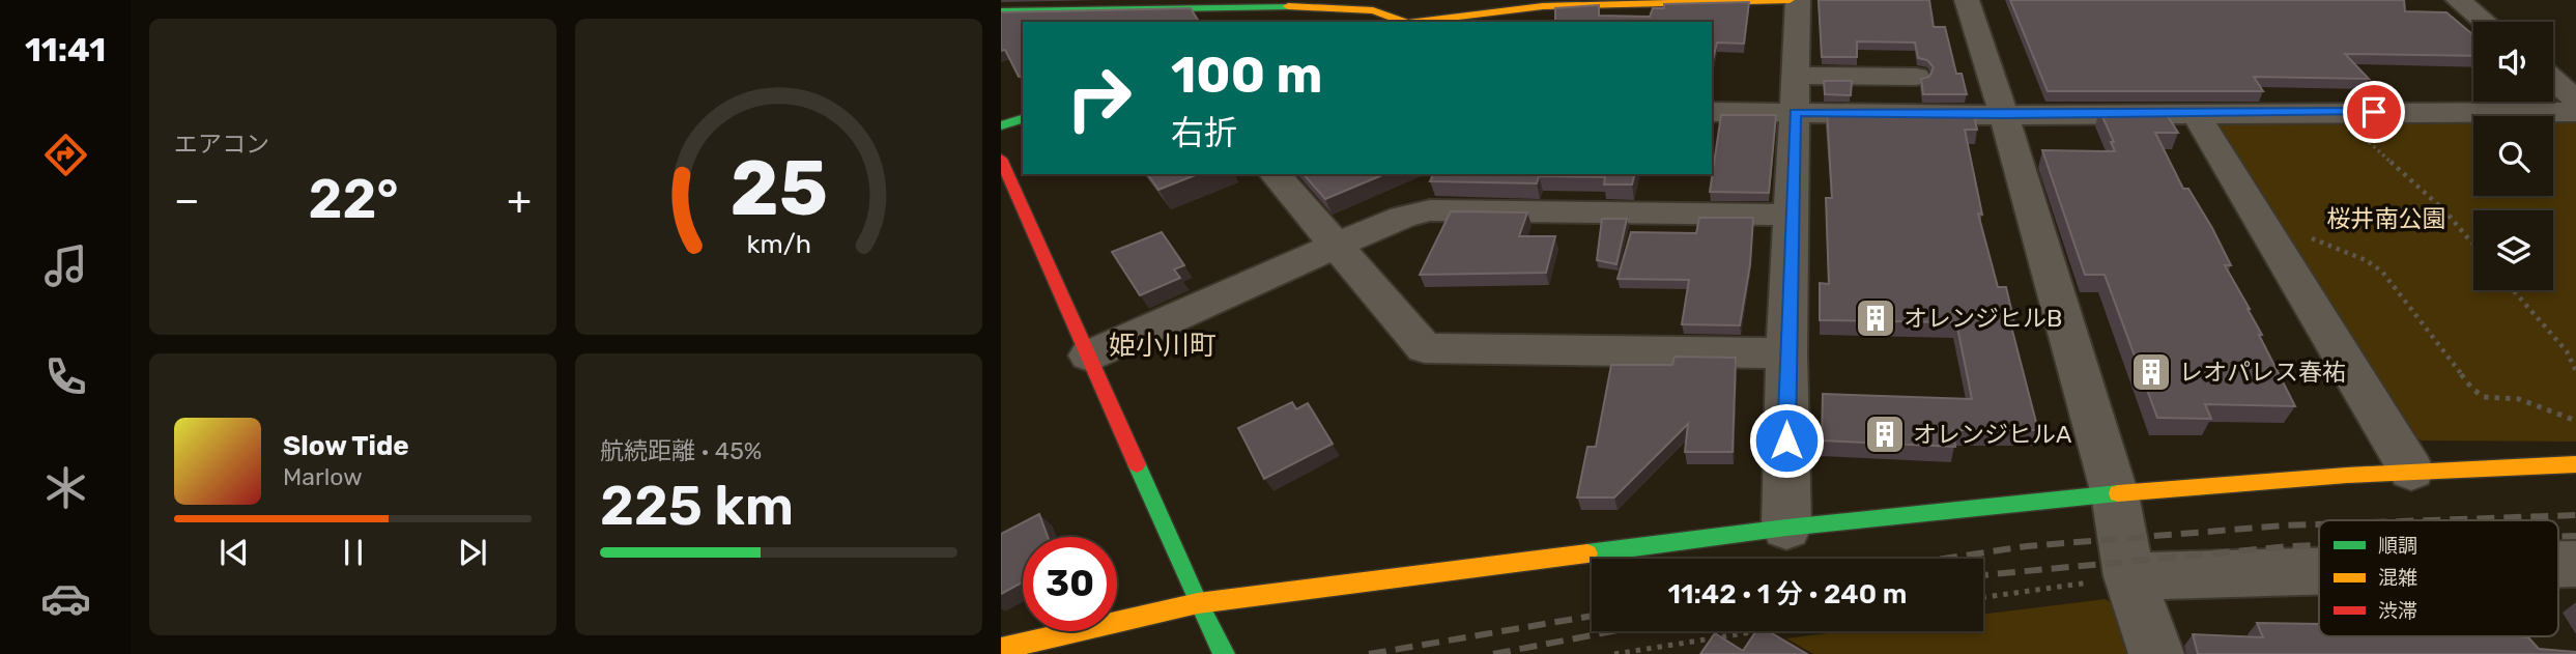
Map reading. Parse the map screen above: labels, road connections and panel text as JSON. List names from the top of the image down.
{
  "districts": ["姫小川町"],
  "parks": ["桜井南公園"],
  "places": {
    "building": ["オレンジヒルB", "レオパレス春祐", "オレンジヒルA"]
  },
  "legend": ["順調", "混雑", "渋滞"],
  "page": {
    "tabs": "11:41",
    "tile": [
      "エアコン",
      ["航続距離 · 45%", "225 km"]
    ],
    "turn": ["100 m", "右折"],
    "heat": ["−", "22°", "+"],
    "song": ["Slow Tide", "Marlow"],
    "limit": "30",
    "trip": "11:42 · 1 分 · 240 m",
    "gauge": ["25", "km/h"]
  }
}
